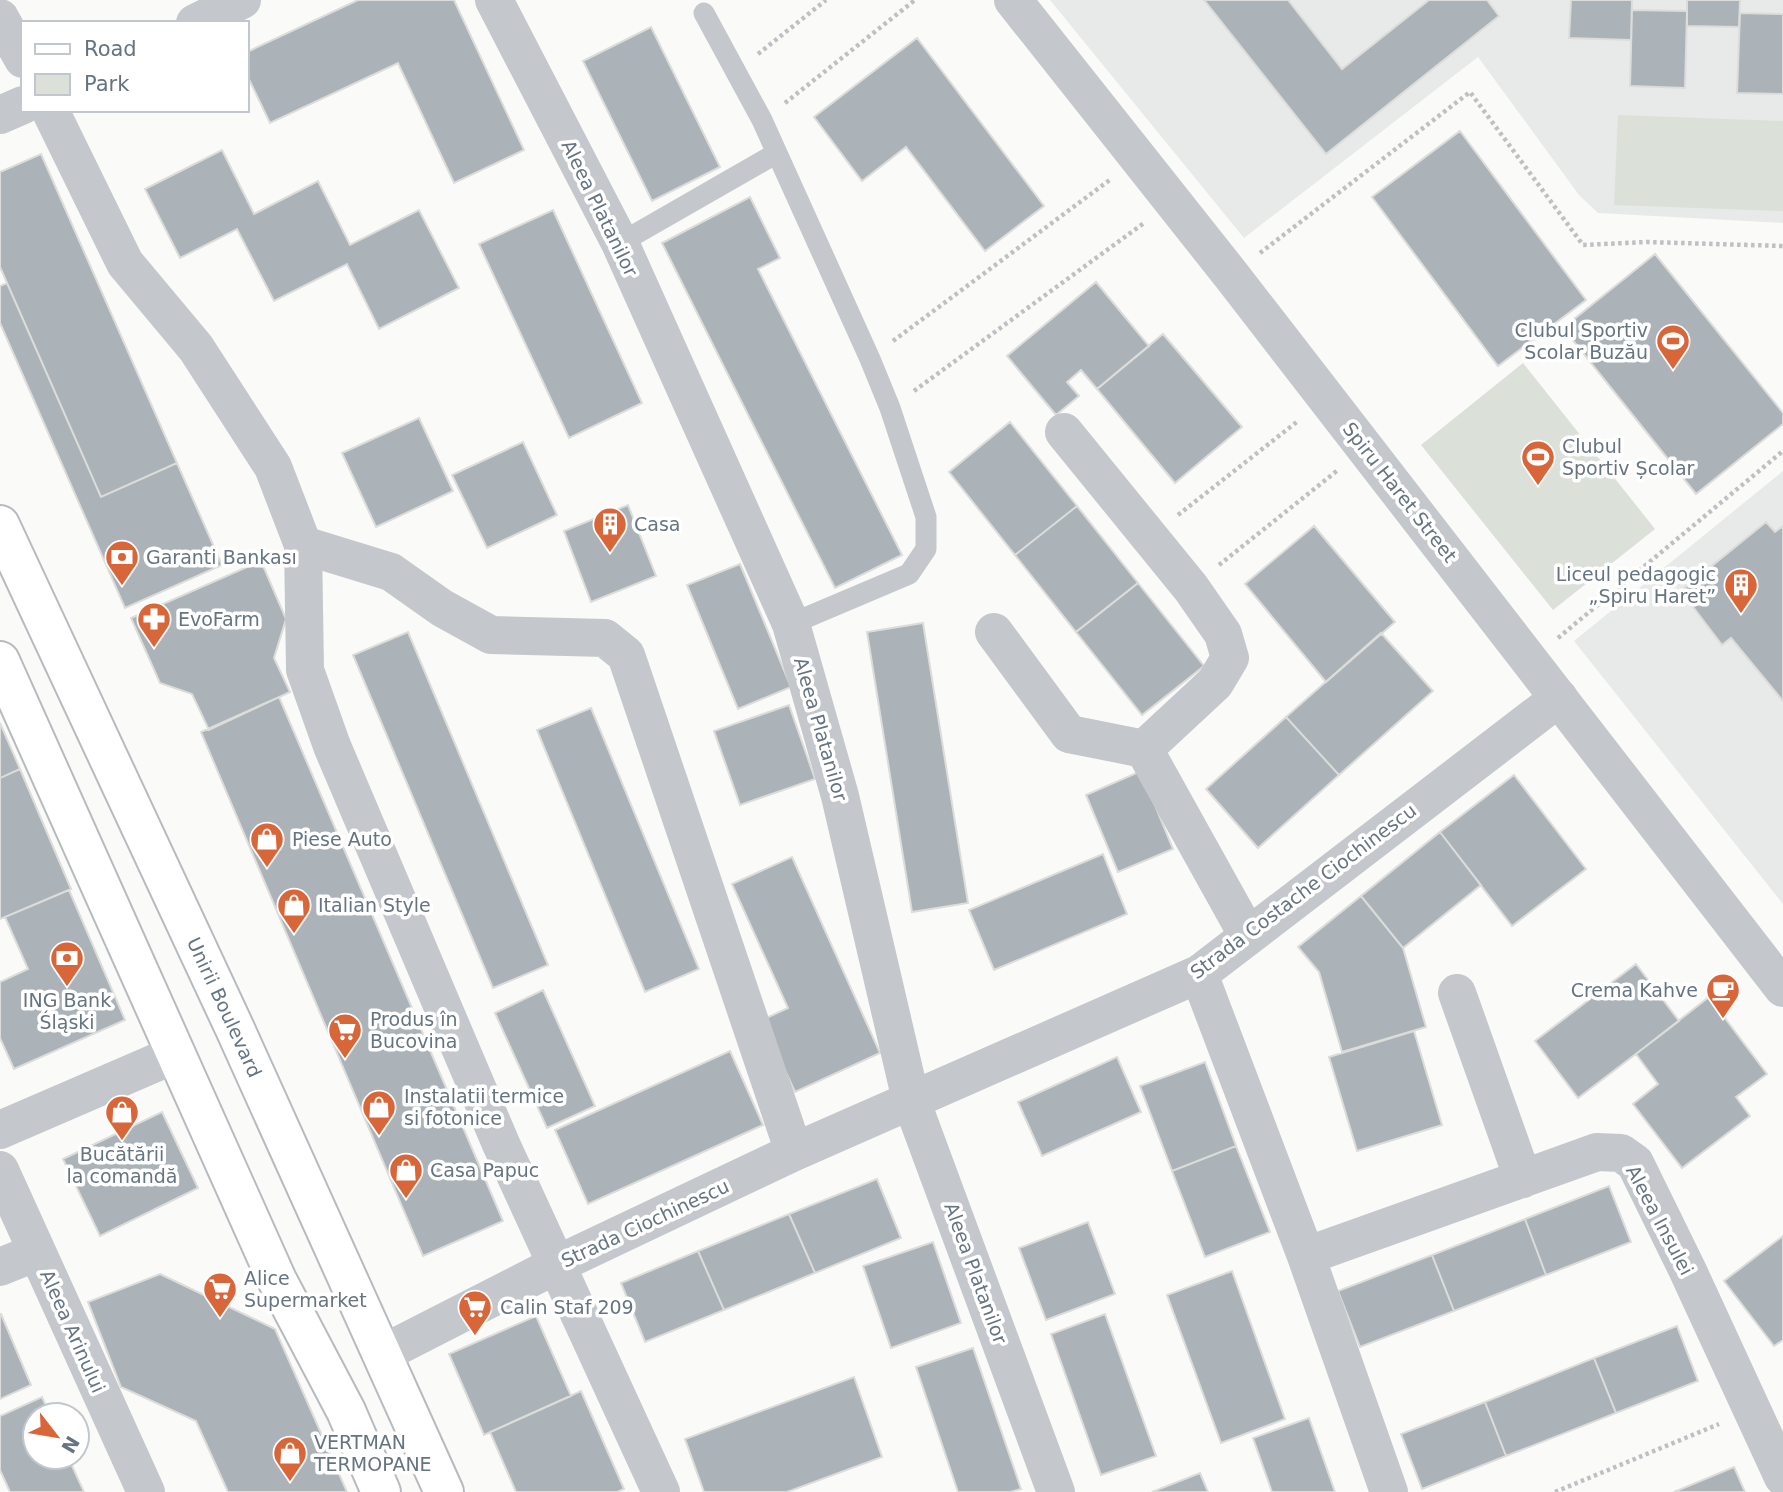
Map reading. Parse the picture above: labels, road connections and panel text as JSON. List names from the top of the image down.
{
  "streets": {
    "main road": ["Unirii Boulevard"],
    "street": [
      "Aleea Platanilor",
      "Spiru Haret Street",
      "Strada Costache Ciochinescu",
      "Aleea Insulei",
      "Strada Ciochinescu",
      "Aleea Arinului"
    ]
  },
  "crossings": [
    ["Aleea Platanilor", "Strada Costache Ciochinescu"],
    ["Aleea Platanilor", "Strada Ciochinescu"],
    ["Spiru Haret Street", "Strada Costache Ciochinescu"],
    ["Strada Costache Ciochinescu", "Strada Ciochinescu"],
    ["Unirii Boulevard", "Strada Ciochinescu"]
  ],
  "places": {
    "sports": ["Clubul Sportiv Scolar Buzău", "Clubul Sportiv Școlar"],
    "building": ["Casa", "Liceul pedagogic „Spiru Haret”"],
    "bank": ["Garanti Bankası", "ING Bank Śląski"],
    "pharmacy": ["EvoFarm"],
    "shop": [
      "Piese Auto",
      "Italian Style",
      "Instalatii termice si fotonice",
      "Bucătării la comandă",
      "Casa Papuc",
      "VERTMAN TERMOPANE"
    ],
    "cafe": ["Crema Kahve"],
    "supermarket": ["Produs în Bucovina", "Alice Supermarket", "Calin Staf 209"]
  },
  "legend": ["Road", "Park"],
  "north": "bottom right"
}
